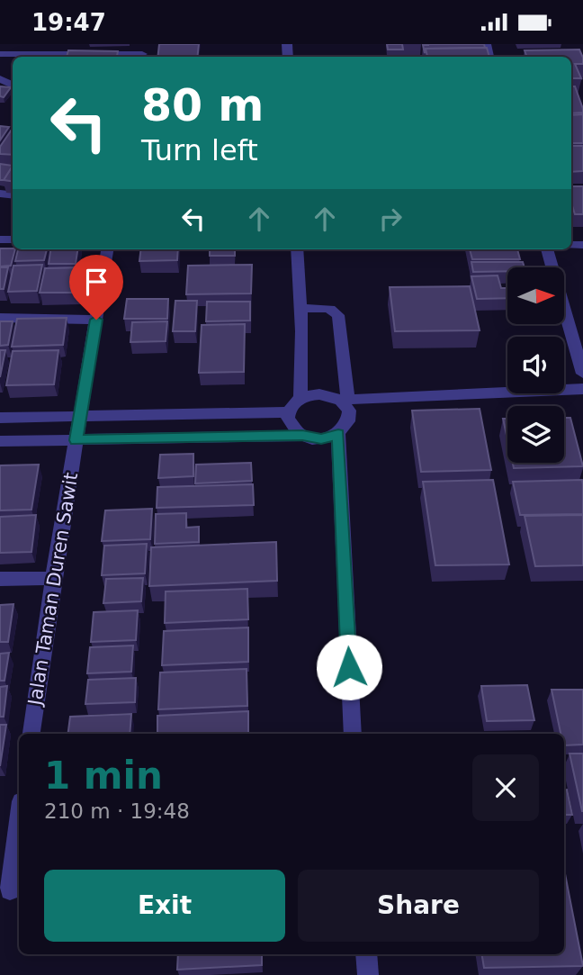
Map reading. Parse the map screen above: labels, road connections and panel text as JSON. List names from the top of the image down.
{
  "streets": {
    "street": ["Jalan Taman Duren Sawit"]
  },
  "north": "right",
  "page": {
    "status": "19:47",
    "turn": ["80 m", "Turn left"],
    "heading": ["1 min", "210 m · 19:48"],
    "buttons": ["Exit", "Share"]
  }
}
